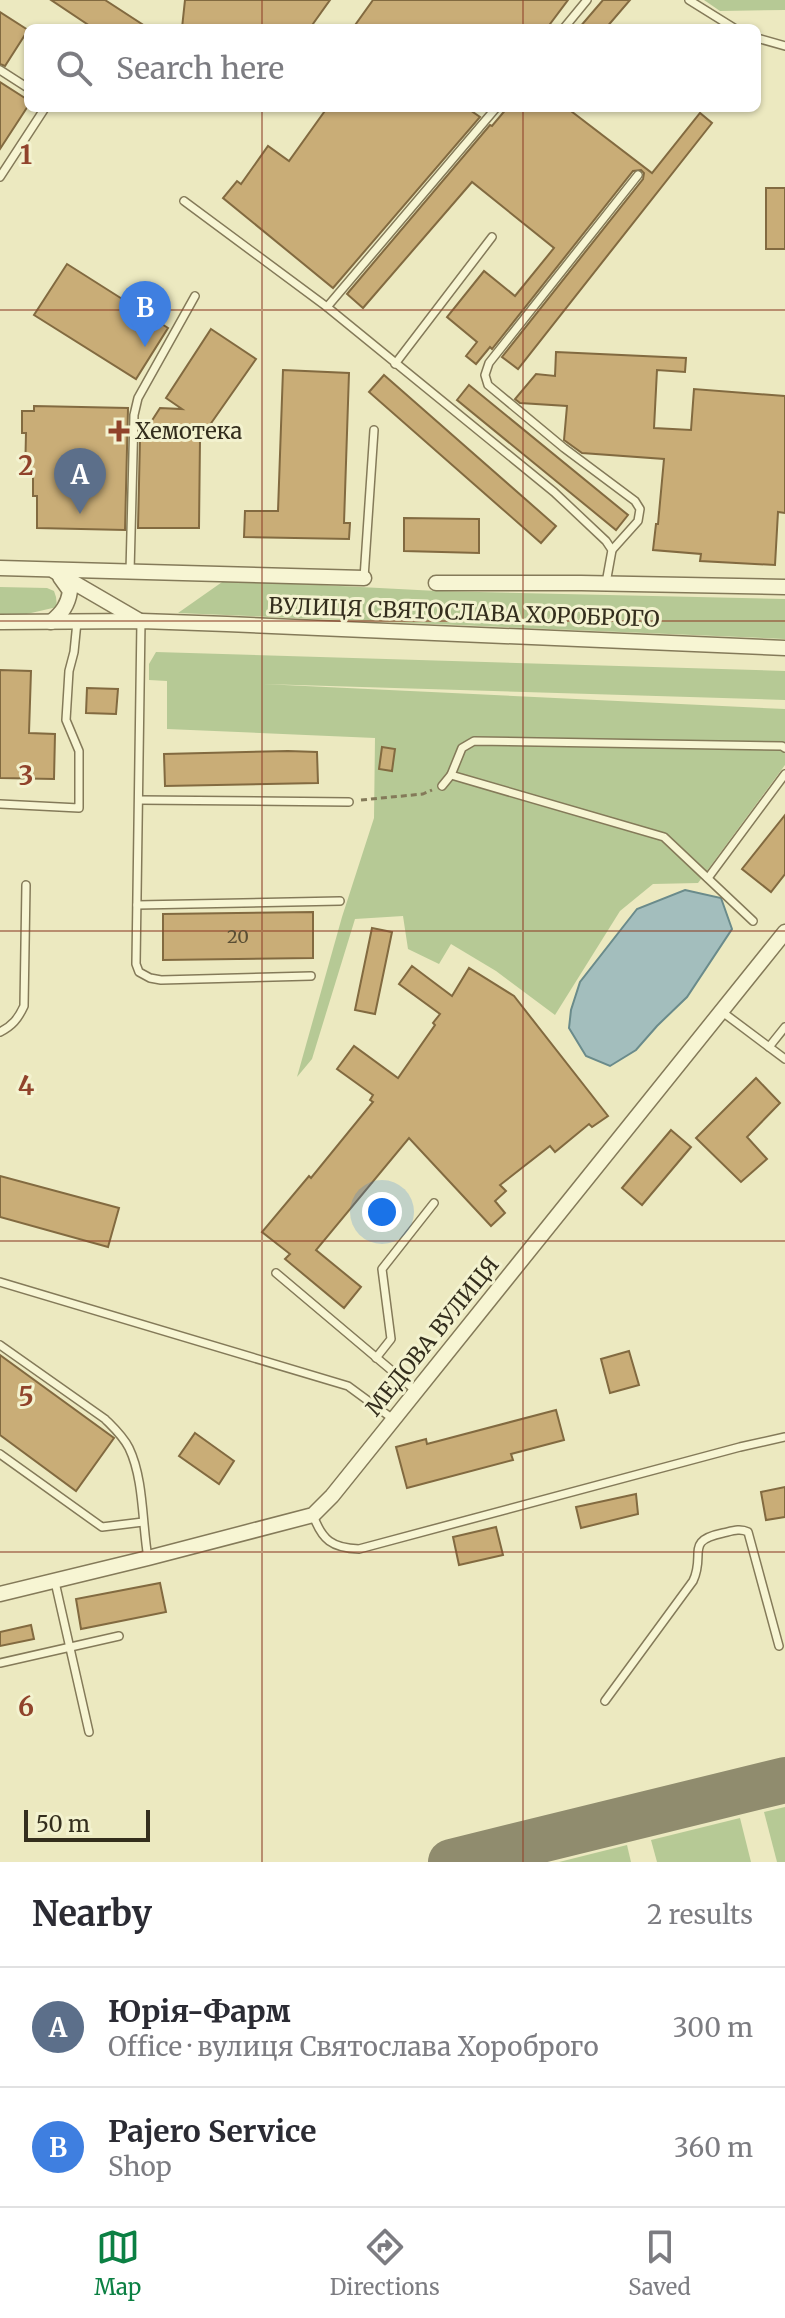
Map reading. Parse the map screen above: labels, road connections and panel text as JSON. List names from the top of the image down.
{
  "streets": {
    "street": ["ВУЛИЦЯ СВЯТОСЛАВА ХОРОБРОГО", "МЕДОВА ВУЛИЦЯ"]
  },
  "places": {
    "health": ["Хемотека"]
  },
  "house_numbers": ["20"],
  "scale_bar": "50 m",
  "page": {
    "search": "Search here",
    "pins": ["B", "A"],
    "scale": "50 m",
    "heading": ["Nearby", "2 results"],
    "list": [
      {
        "mark": "A",
        "name": "Юрія-Фарм",
        "note": "Office · вулиця Святослава Хороброго",
        "value": "300 m"
      },
      {
        "mark": "B",
        "name": "Pajero Service",
        "note": "Shop",
        "value": "360 m"
      }
    ],
    "nav": ["Map", "Directions", "Saved"]
  },
  "grid": {
    "rows": [
      "1",
      "2",
      "3",
      "4",
      "5",
      "6"
    ]
  }
}
